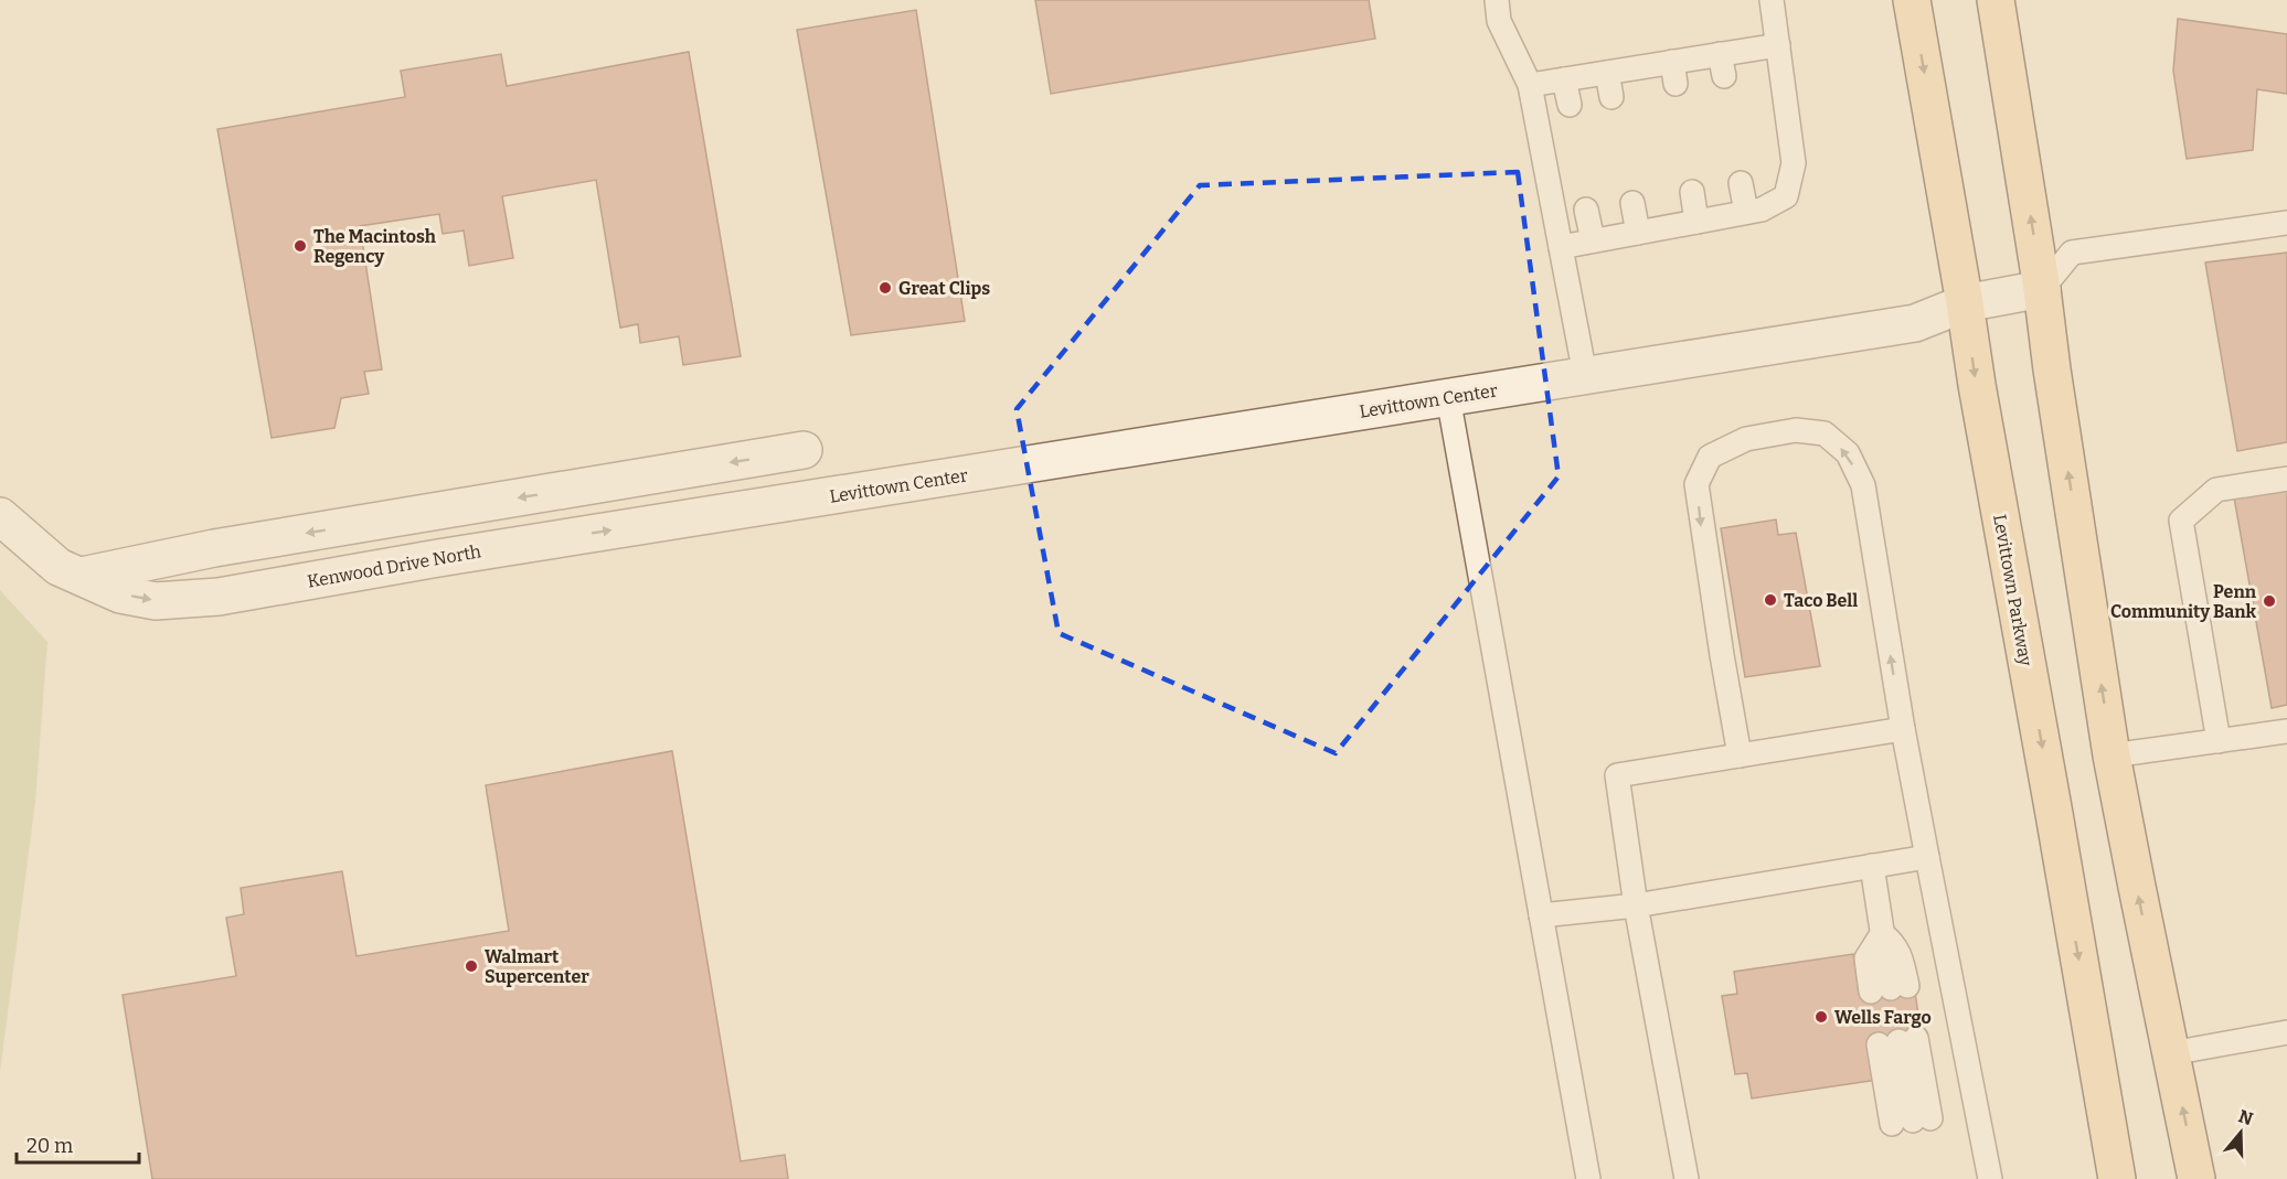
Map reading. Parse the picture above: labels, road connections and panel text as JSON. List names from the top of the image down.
{
  "streets": {
    "main road": ["Levittown Parkway"],
    "street": ["Levittown Center", "Kenwood Drive North"]
  },
  "crossings": [
    ["Levittown Center", "Kenwood Drive North"],
    ["Levittown Center", "Levittown Parkway"]
  ],
  "places": [
    "The Macintosh Regency",
    "Great Clips",
    "Taco Bell",
    "Penn Community Bank",
    "Walmart Supercenter",
    "Wells Fargo"
  ],
  "scale_bar": "20 m",
  "north": "top"
}
